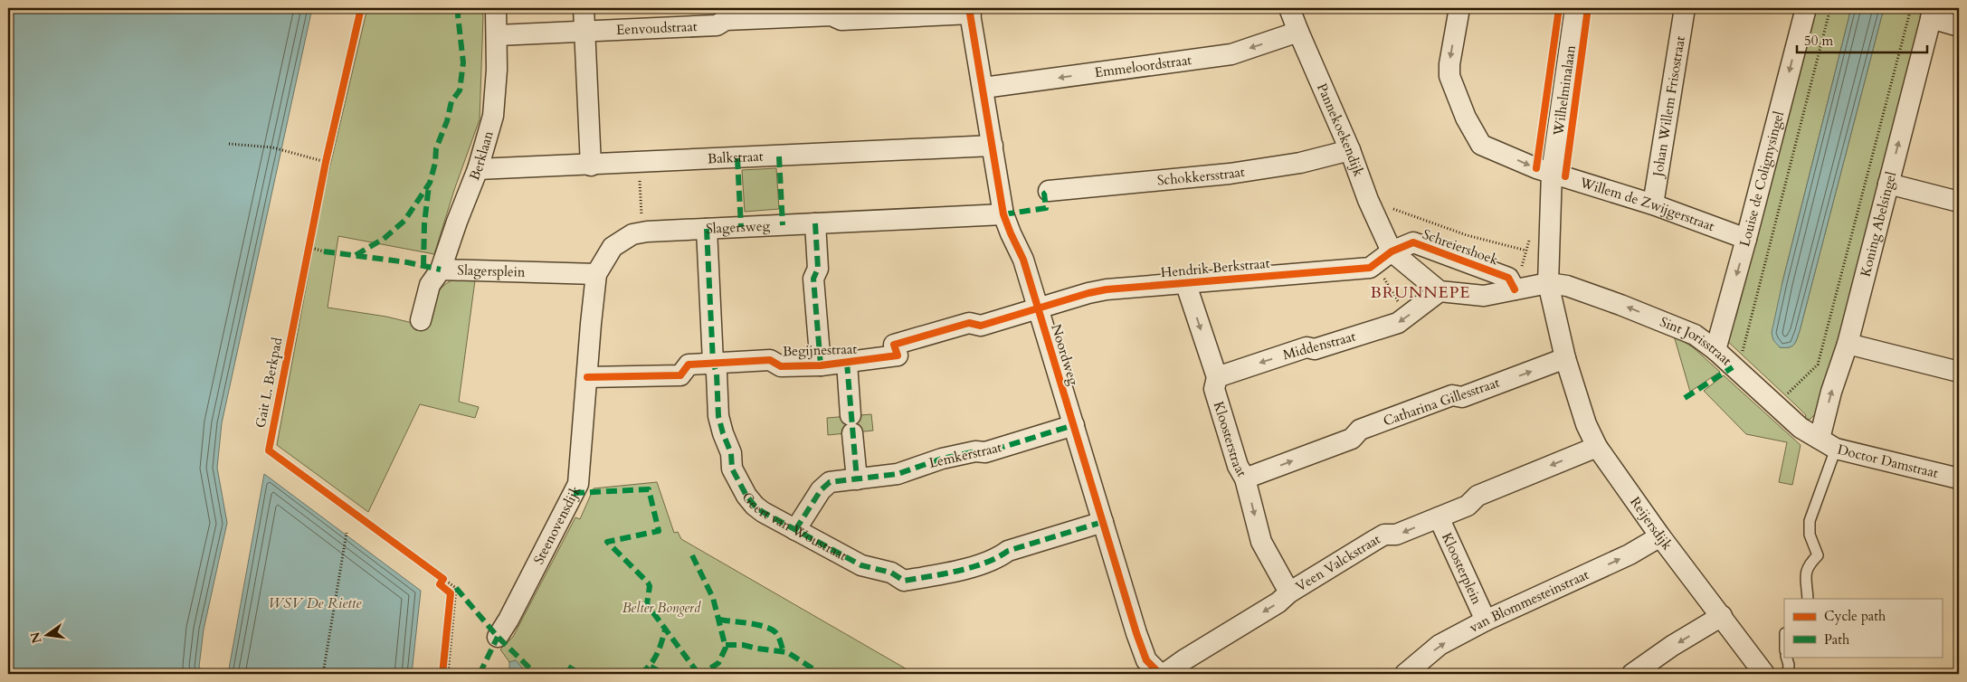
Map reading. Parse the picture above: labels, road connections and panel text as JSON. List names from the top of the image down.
{
  "streets": {
    "street": [
      "Eenvoudstraat",
      "Emmeloordstraat",
      "Wilhelminalaan",
      "Johan Willem Frisostraat",
      "Pannekoekendijk",
      "Berklaan",
      "Balkstraat",
      "Schokkersstraat",
      "Louise de Colignysingel",
      "Willem de Zwijgerstraat",
      "Koning Abelsingel",
      "Slagersweg",
      "Schreiershoek",
      "Hendrik Berkstraat",
      "Slagersplein",
      "Sint Jorisstraat",
      "Middenstraat",
      "Begijnestraat",
      "Noordweg",
      "Catharina Gillesstraat",
      "Kloosterstraat",
      "Lemkerstraat",
      "Doctor Damstraat",
      "Geert van Woustraat",
      "Reijersdijk",
      "Steenovensdijk",
      "Veen Valckstraat",
      "Kloosterplein",
      "van Blommesteinstraat"
    ],
    "cycle path": ["Gait L. Berkpad"]
  },
  "crossings": [
    ["Eenvoudstraat", "Noordweg"],
    ["Emmeloordstraat", "Pannekoekendijk"],
    ["Emmeloordstraat", "Noordweg"],
    ["Wilhelminalaan", "Willem de Zwijgerstraat"],
    ["Wilhelminalaan", "Sint Jorisstraat"],
    ["Wilhelminalaan", "Catharina Gillesstraat"],
    ["Wilhelminalaan", "Reijersdijk"],
    ["Johan Willem Frisostraat", "Willem de Zwijgerstraat"],
    ["Pannekoekendijk", "Schokkersstraat"],
    ["Pannekoekendijk", "Schreiershoek"],
    ["Pannekoekendijk", "Hendrik Berkstraat"],
    ["Berklaan", "Balkstraat"],
    ["Berklaan", "Slagersplein"],
    ["Balkstraat", "Noordweg"],
    ["Louise de Colignysingel", "Willem de Zwijgerstraat"],
    ["Louise de Colignysingel", "Sint Jorisstraat"],
    ["Koning Abelsingel", "Sint Jorisstraat"],
    ["Koning Abelsingel", "Doctor Damstraat"],
    ["Slagersweg", "Slagersplein"],
    ["Slagersweg", "Begijnestraat"],
    ["Slagersweg", "Noordweg"],
    ["Slagersweg", "Geert van Woustraat"],
    ["Slagersweg", "Steenovensdijk"],
    ["Schreiershoek", "Hendrik Berkstraat"],
    ["Hendrik Berkstraat", "Begijnestraat"],
    ["Hendrik Berkstraat", "Noordweg"],
    ["Hendrik Berkstraat", "Kloosterstraat"],
    ["Sint Jorisstraat", "Doctor Damstraat"],
    ["Middenstraat", "Kloosterstraat"],
    ["Begijnestraat", "Noordweg"],
    ["Begijnestraat", "Geert van Woustraat"],
    ["Begijnestraat", "Steenovensdijk"],
    ["Noordweg", "Lemkerstraat"],
    ["Noordweg", "Geert van Woustraat"],
    ["Catharina Gillesstraat", "Kloosterstraat"],
    ["Catharina Gillesstraat", "Reijersdijk"],
    ["Kloosterstraat", "Veen Valckstraat"],
    ["Lemkerstraat", "Geert van Woustraat"],
    ["Reijersdijk", "Veen Valckstraat"],
    ["Reijersdijk", "van Blommesteinstraat"],
    ["Veen Valckstraat", "Kloosterplein"],
    ["Kloosterplein", "van Blommesteinstraat"]
  ],
  "one_way": [
    "Emmeloordstraat",
    "Louise de Colignysingel",
    "Willem de Zwijgerstraat",
    "Koning Abelsingel",
    "Sint Jorisstraat",
    "Middenstraat",
    "Catharina Gillesstraat",
    "Kloosterstraat",
    "Veen Valckstraat"
  ],
  "districts": ["BRUNNEPE"],
  "water": ["WSV De Riette"],
  "parks": ["Belter Bongerd"],
  "legend": ["Cycle path", "Path"],
  "scale_bar": "50 m",
  "north": "left"
}
